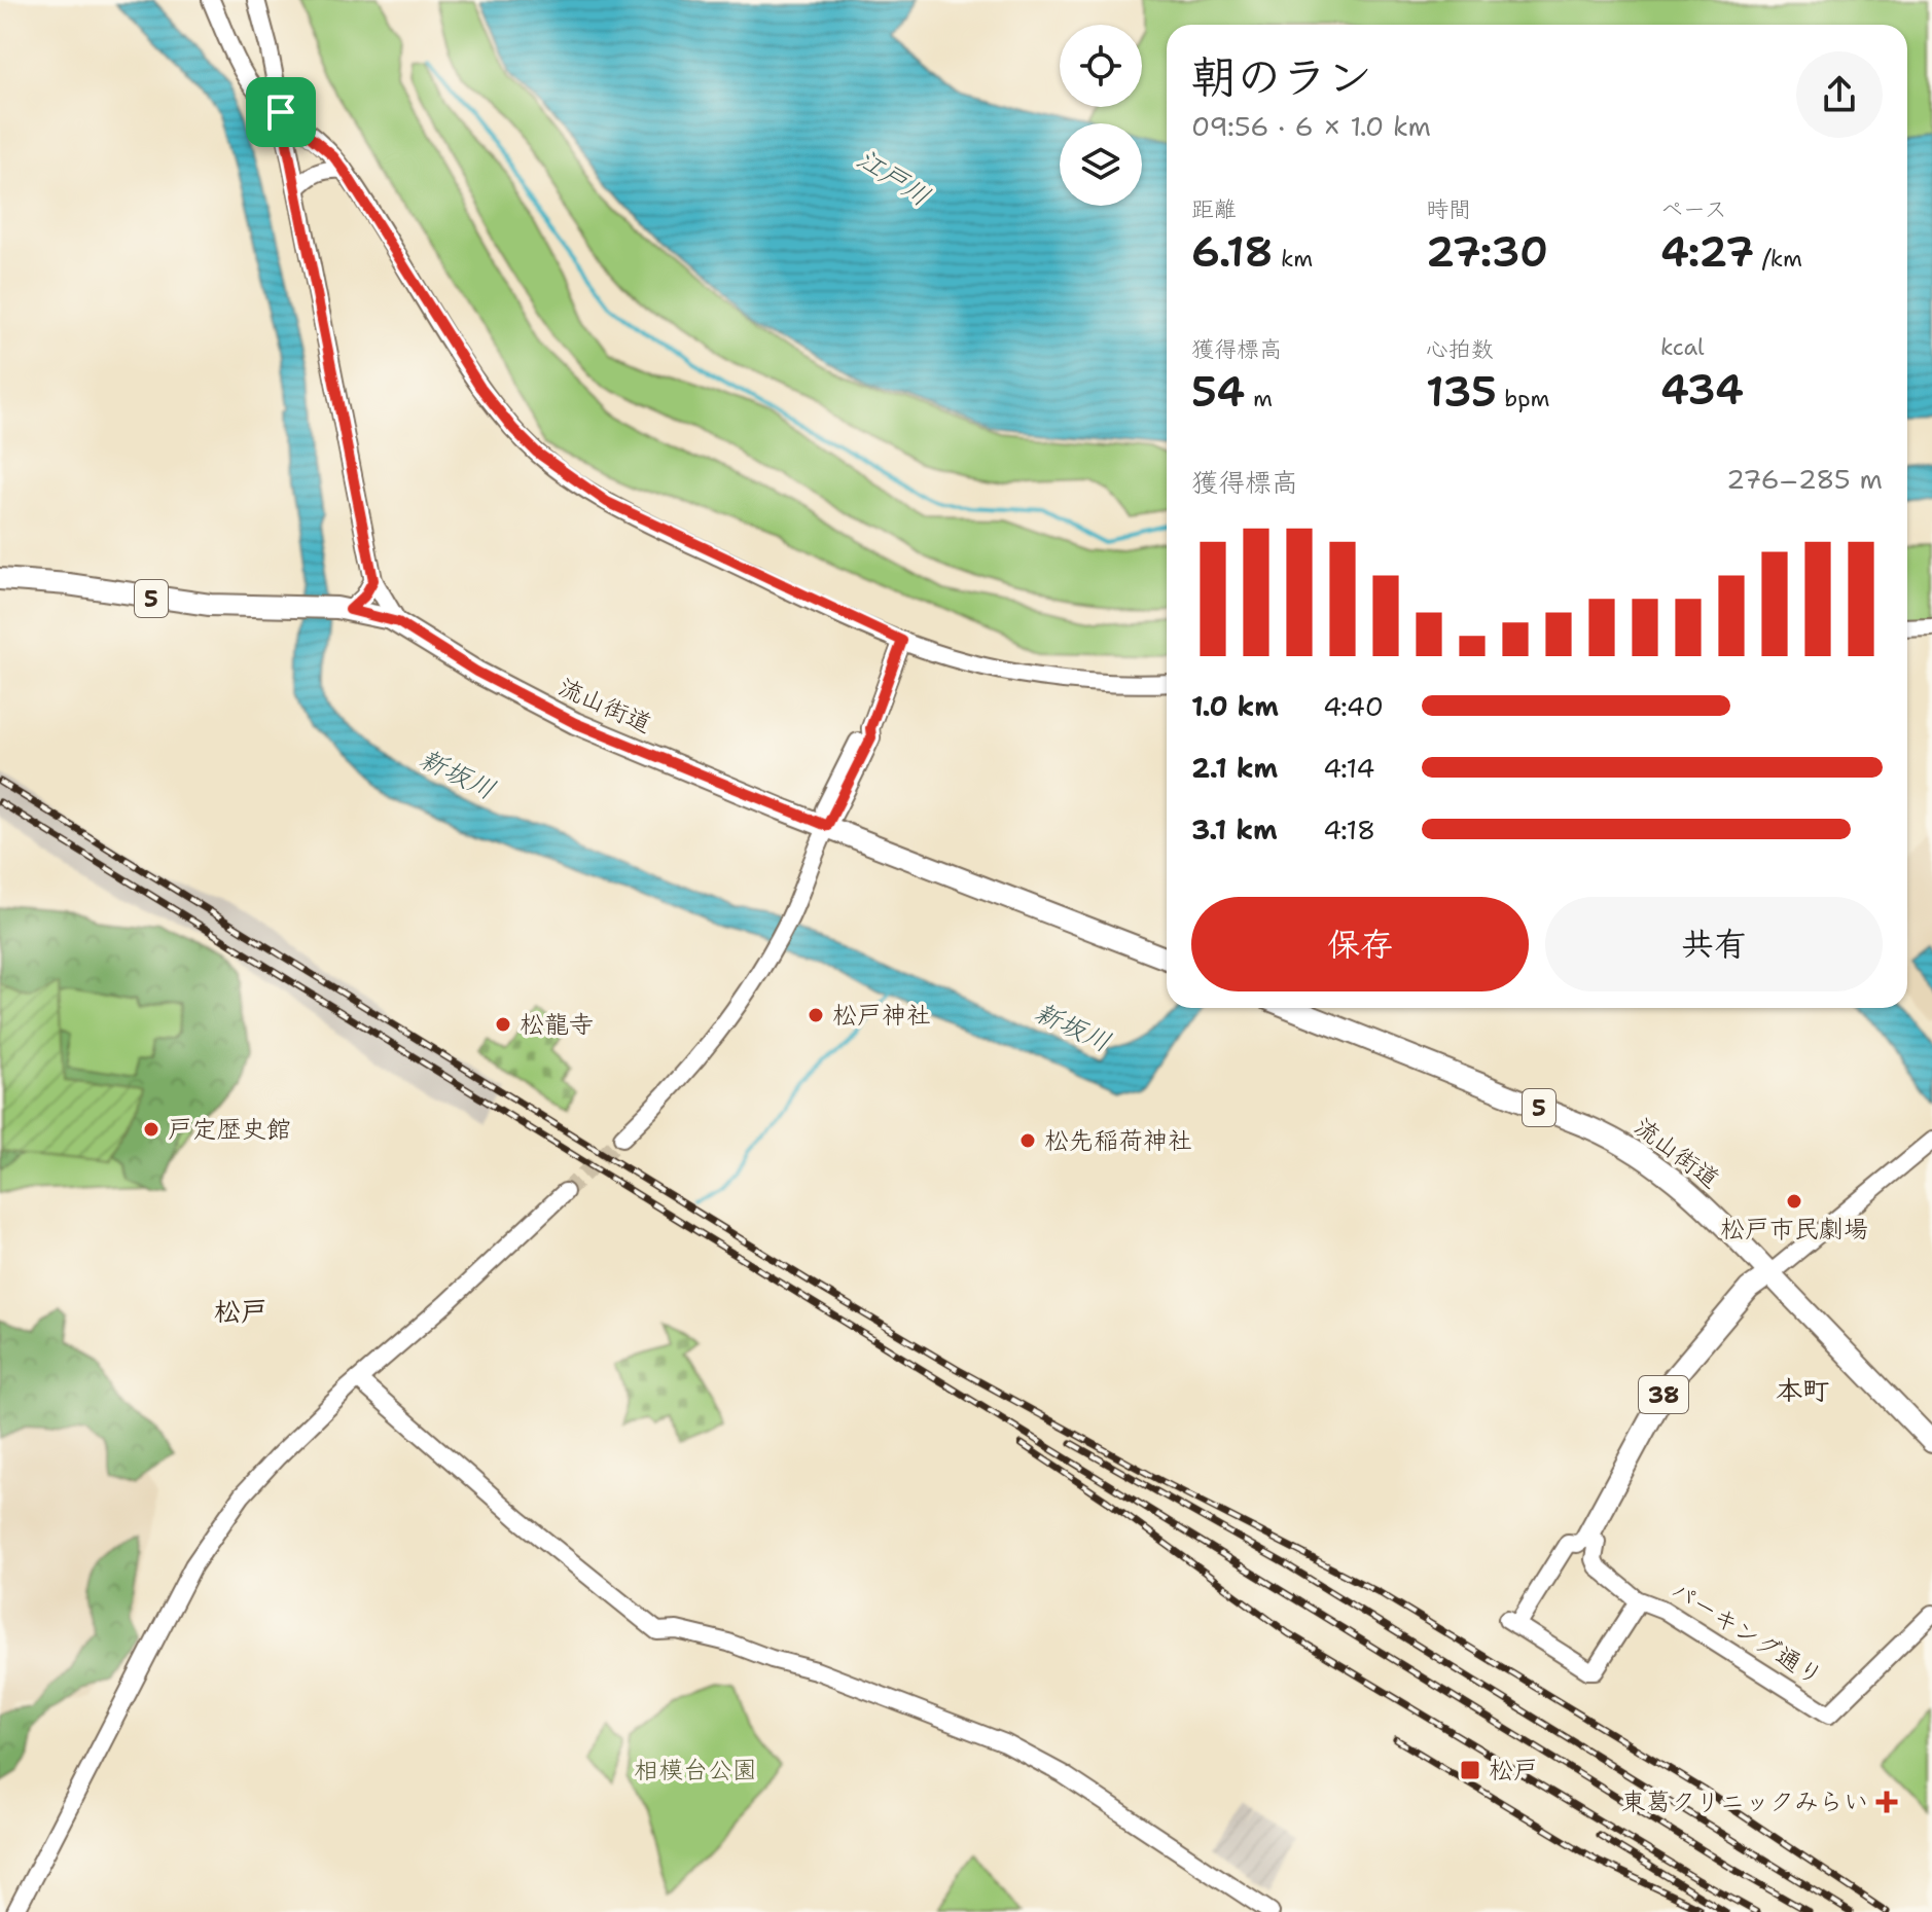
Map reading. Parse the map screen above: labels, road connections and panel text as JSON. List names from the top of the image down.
{
  "streets": {
    "main road": ["5", "流山街道", "38"],
    "street": ["パーキング通り"]
  },
  "crossings": [
    ["流山街道", "38"],
    ["38", "パーキング通り"]
  ],
  "districts": ["松戸", "本町"],
  "water": ["江戸川", "新坂川"],
  "parks": ["相模台公園"],
  "places": {
    "other": [
      "松戸神社",
      "松龍寺",
      "戸定歴史館",
      "松先稲荷神社",
      "松戸市民劇場"
    ],
    "transit": ["松戸"],
    "health": ["東葛クリニックみらい"]
  },
  "page": {
    "heading": ["朝のラン", "09:56 · 6 × 1.0 km"],
    "stats": [
      ["距離", "6.18 km"],
      ["時間", "27:30"],
      ["ペース", "4:27 /km"],
      ["獲得標高", "54 m"],
      ["心拍数", "135 bpm"],
      ["kcal", "434"]
    ],
    "chart": ["獲得標高", "276–285 m"],
    "list": [
      {
        "name": "1.0 km",
        "note": "4:40"
      },
      {
        "name": "2.1 km",
        "note": "4:14"
      },
      {
        "name": "3.1 km",
        "note": "4:18"
      }
    ],
    "buttons": ["保存", "共有"]
  }
}
